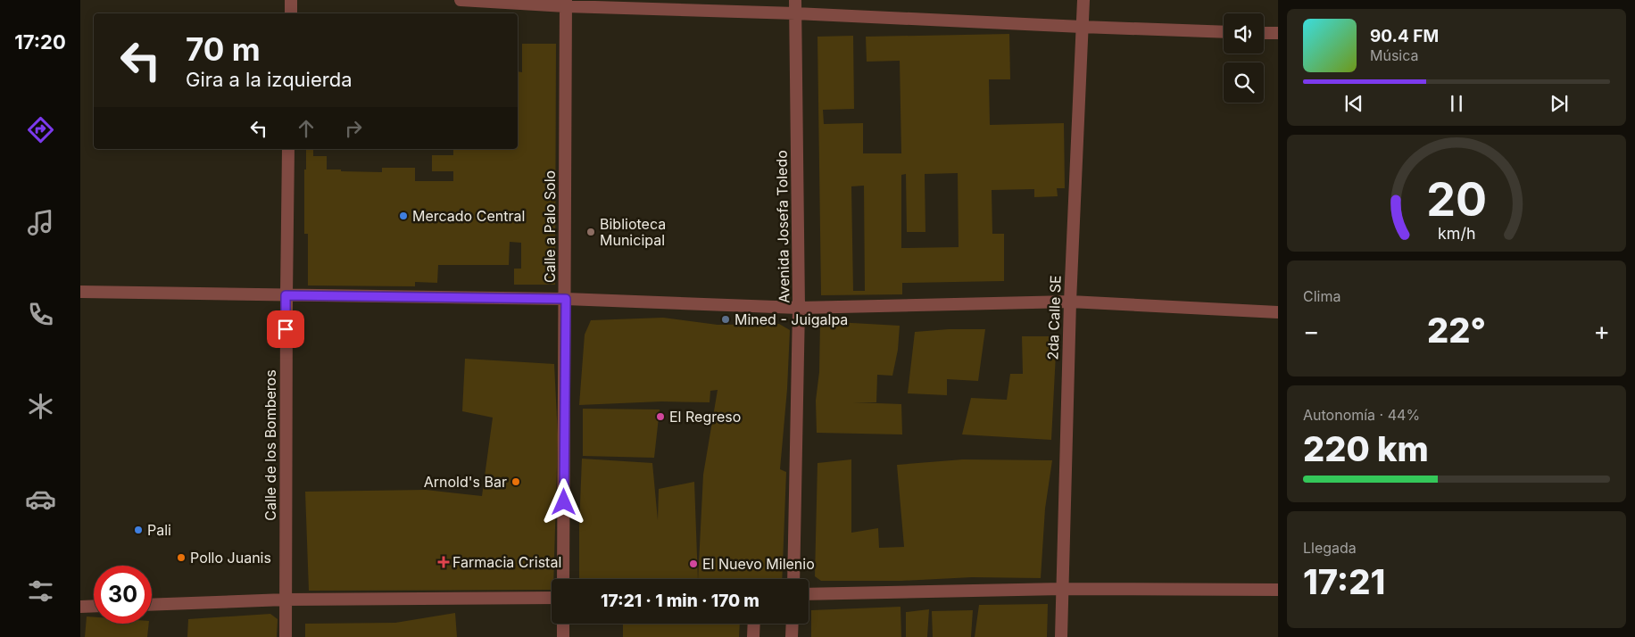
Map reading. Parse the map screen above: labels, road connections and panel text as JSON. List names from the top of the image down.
{
  "streets": {
    "street": [
      "Calle a Palo Solo",
      "Avenida Josefa Toledo",
      "2da Calle SE",
      "Calle de los Bomberos"
    ]
  },
  "places": {
    "other": [
      "Mercado Central",
      "Biblioteca Municipal",
      "Mined - Juigalpa",
      "El Regreso",
      "Arnold's Bar",
      "Pali",
      "Pollo Juanis",
      "El Nuevo Milenio"
    ],
    "health": ["Farmacia Cristal"]
  },
  "page": {
    "tabs": "17:20",
    "turn": ["70 m", "Gira a la izquierda"],
    "song": ["90.4 FM", "Música"],
    "tile": [
      "Clima",
      ["Autonomía · 44%", "220 km"],
      ["Llegada", "17:21"]
    ],
    "heat": ["−", "22°", "+"],
    "limit": "30",
    "trip": "17:21 · 1 min · 170 m",
    "gauge": ["20", "km/h"]
  }
}
